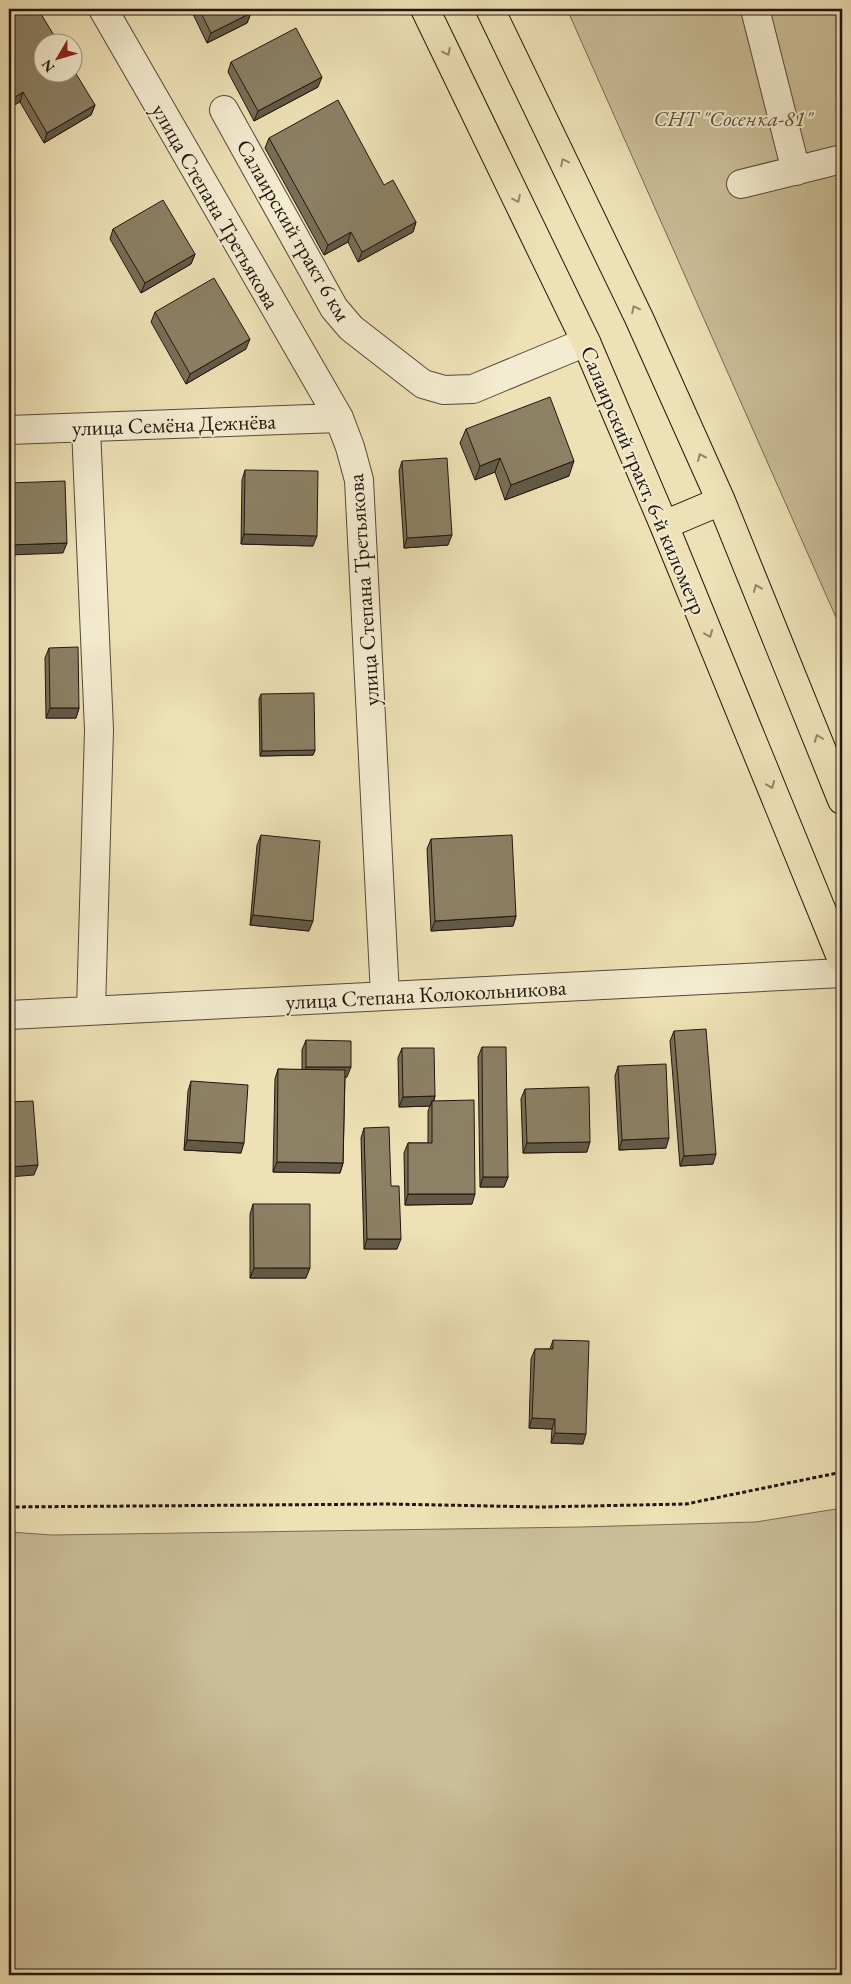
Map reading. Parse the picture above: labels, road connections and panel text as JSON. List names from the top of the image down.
{
  "streets": {
    "highway": ["Салаирский тракт, 6-й километр"],
    "street": [
      "улица Степана Третьякова",
      "Салаирский тракт 6 км",
      "улица Семёна Дежнёва",
      "улица Степана Колокольникова"
    ]
  },
  "crossings": [
    ["улица Степана Третьякова", "улица Семёна Дежнёва"],
    ["улица Степана Третьякова", "улица Степана Колокольникова"],
    ["Салаирский тракт 6 км", "Салаирский тракт, 6-й километр"]
  ],
  "parks": ["СНТ \"Сосенка-81\""],
  "north": "bottom left"
}
